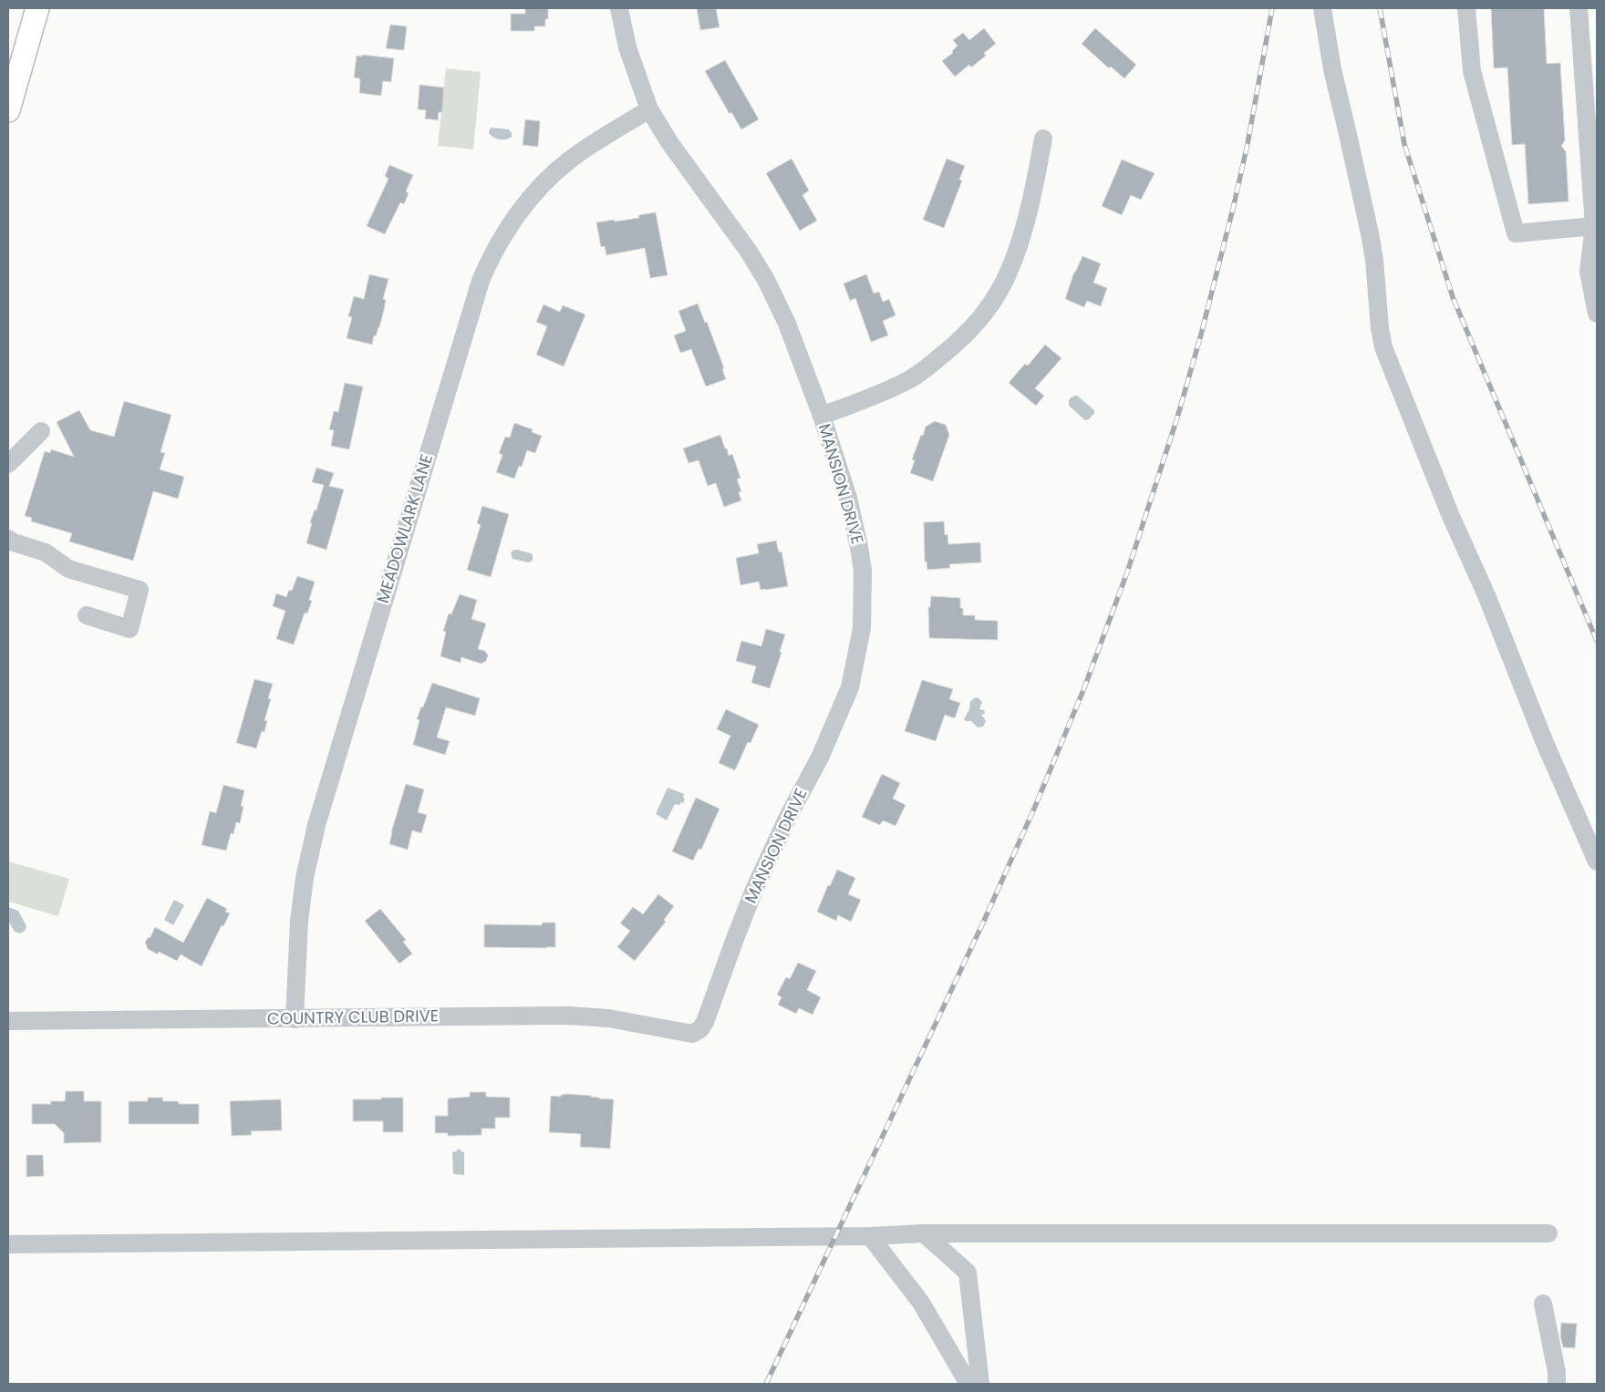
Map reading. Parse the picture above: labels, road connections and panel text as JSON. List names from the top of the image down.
{
  "streets": {
    "street": ["MANSION DRIVE", "MEADOWLARK LANE", "COUNTRY CLUB DRIVE"]
  },
  "crossings": [
    ["MANSION DRIVE", "MEADOWLARK LANE"],
    ["MANSION DRIVE", "COUNTRY CLUB DRIVE"],
    ["MEADOWLARK LANE", "COUNTRY CLUB DRIVE"]
  ]
}
